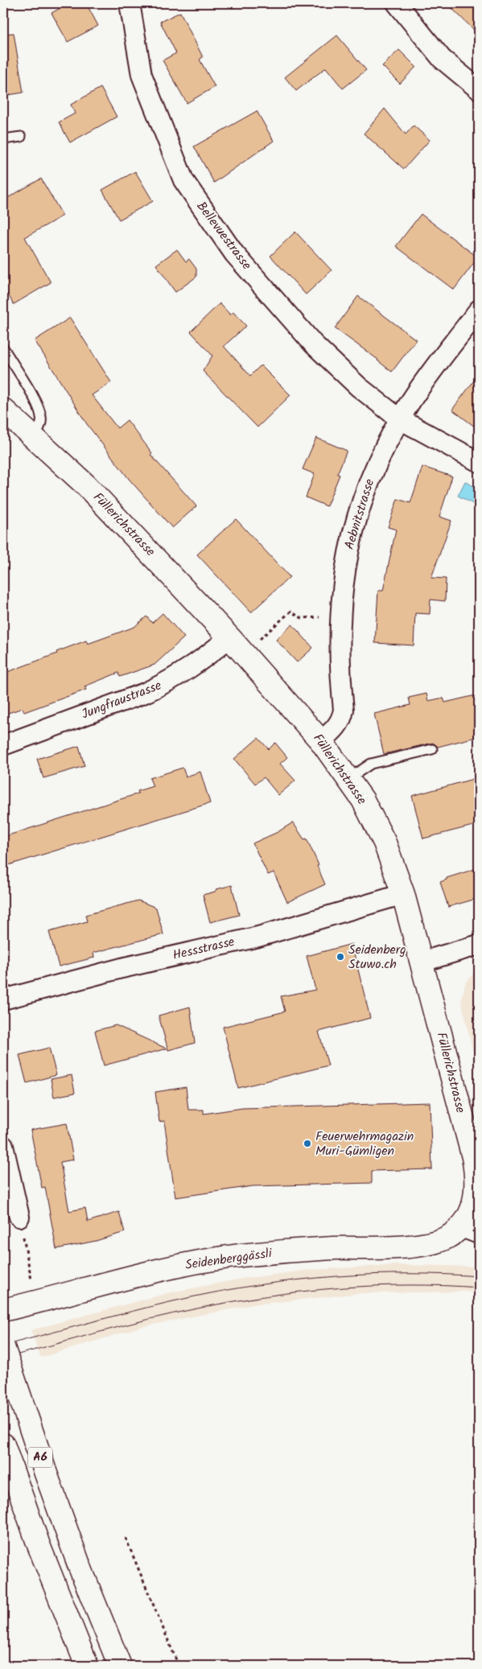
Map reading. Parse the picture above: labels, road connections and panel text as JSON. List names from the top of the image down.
{
  "streets": {
    "main road": ["Füllerichstrasse", "Seidenberggässli", "A6"],
    "street": [
      "Bellevuestrasse",
      "Aebnitstrasse",
      "Jungfraustrasse",
      "Hessstrasse"
    ]
  },
  "crossings": [
    ["Bellevuestrasse", "Aebnitstrasse"],
    ["Aebnitstrasse", "Füllerichstrasse"],
    ["Füllerichstrasse", "Jungfraustrasse"],
    ["Füllerichstrasse", "Hessstrasse"],
    ["Füllerichstrasse", "Seidenberggässli"]
  ],
  "places": ["Seidenberg Stuwo.ch", "Feuerwehrmagazin Muri-Gümligen"]
}
